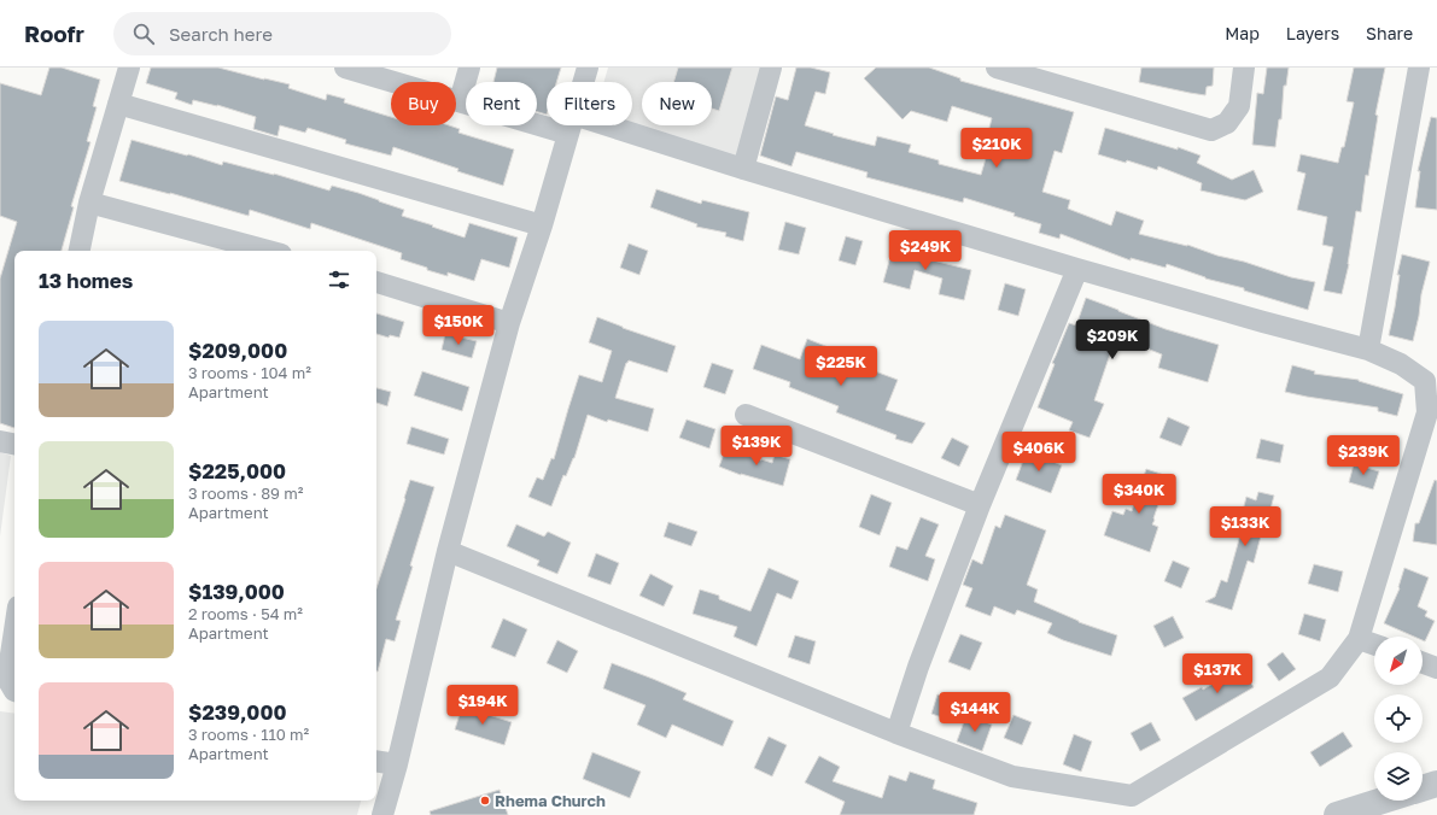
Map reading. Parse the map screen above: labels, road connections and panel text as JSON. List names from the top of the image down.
{
  "places": ["Rhema Church"],
  "north": "bottom left",
  "page": {
    "header": "Roofr",
    "search": "Search here",
    "nav": ["Map", "Layers", "Share"],
    "chip": [
      "Buy",
      "Rent",
      "Filters",
      "New"
    ],
    "price": [
      "$210K",
      "$249K",
      "$150K",
      "$209K",
      "$225K",
      "$139K",
      "$406K",
      "$239K",
      "$340K",
      "$133K",
      "$137K",
      "$194K",
      "$144K"
    ],
    "heading": "13 homes",
    "list": [
      {
        "name": "$209,000",
        "note": "3 rooms · 104 m² · Apartment"
      },
      {
        "name": "$225,000",
        "note": "3 rooms · 89 m² · Apartment"
      },
      {
        "name": "$139,000",
        "note": "2 rooms · 54 m² · Apartment"
      },
      {
        "name": "$239,000",
        "note": "3 rooms · 110 m² · Apartment"
      }
    ]
  }
}
